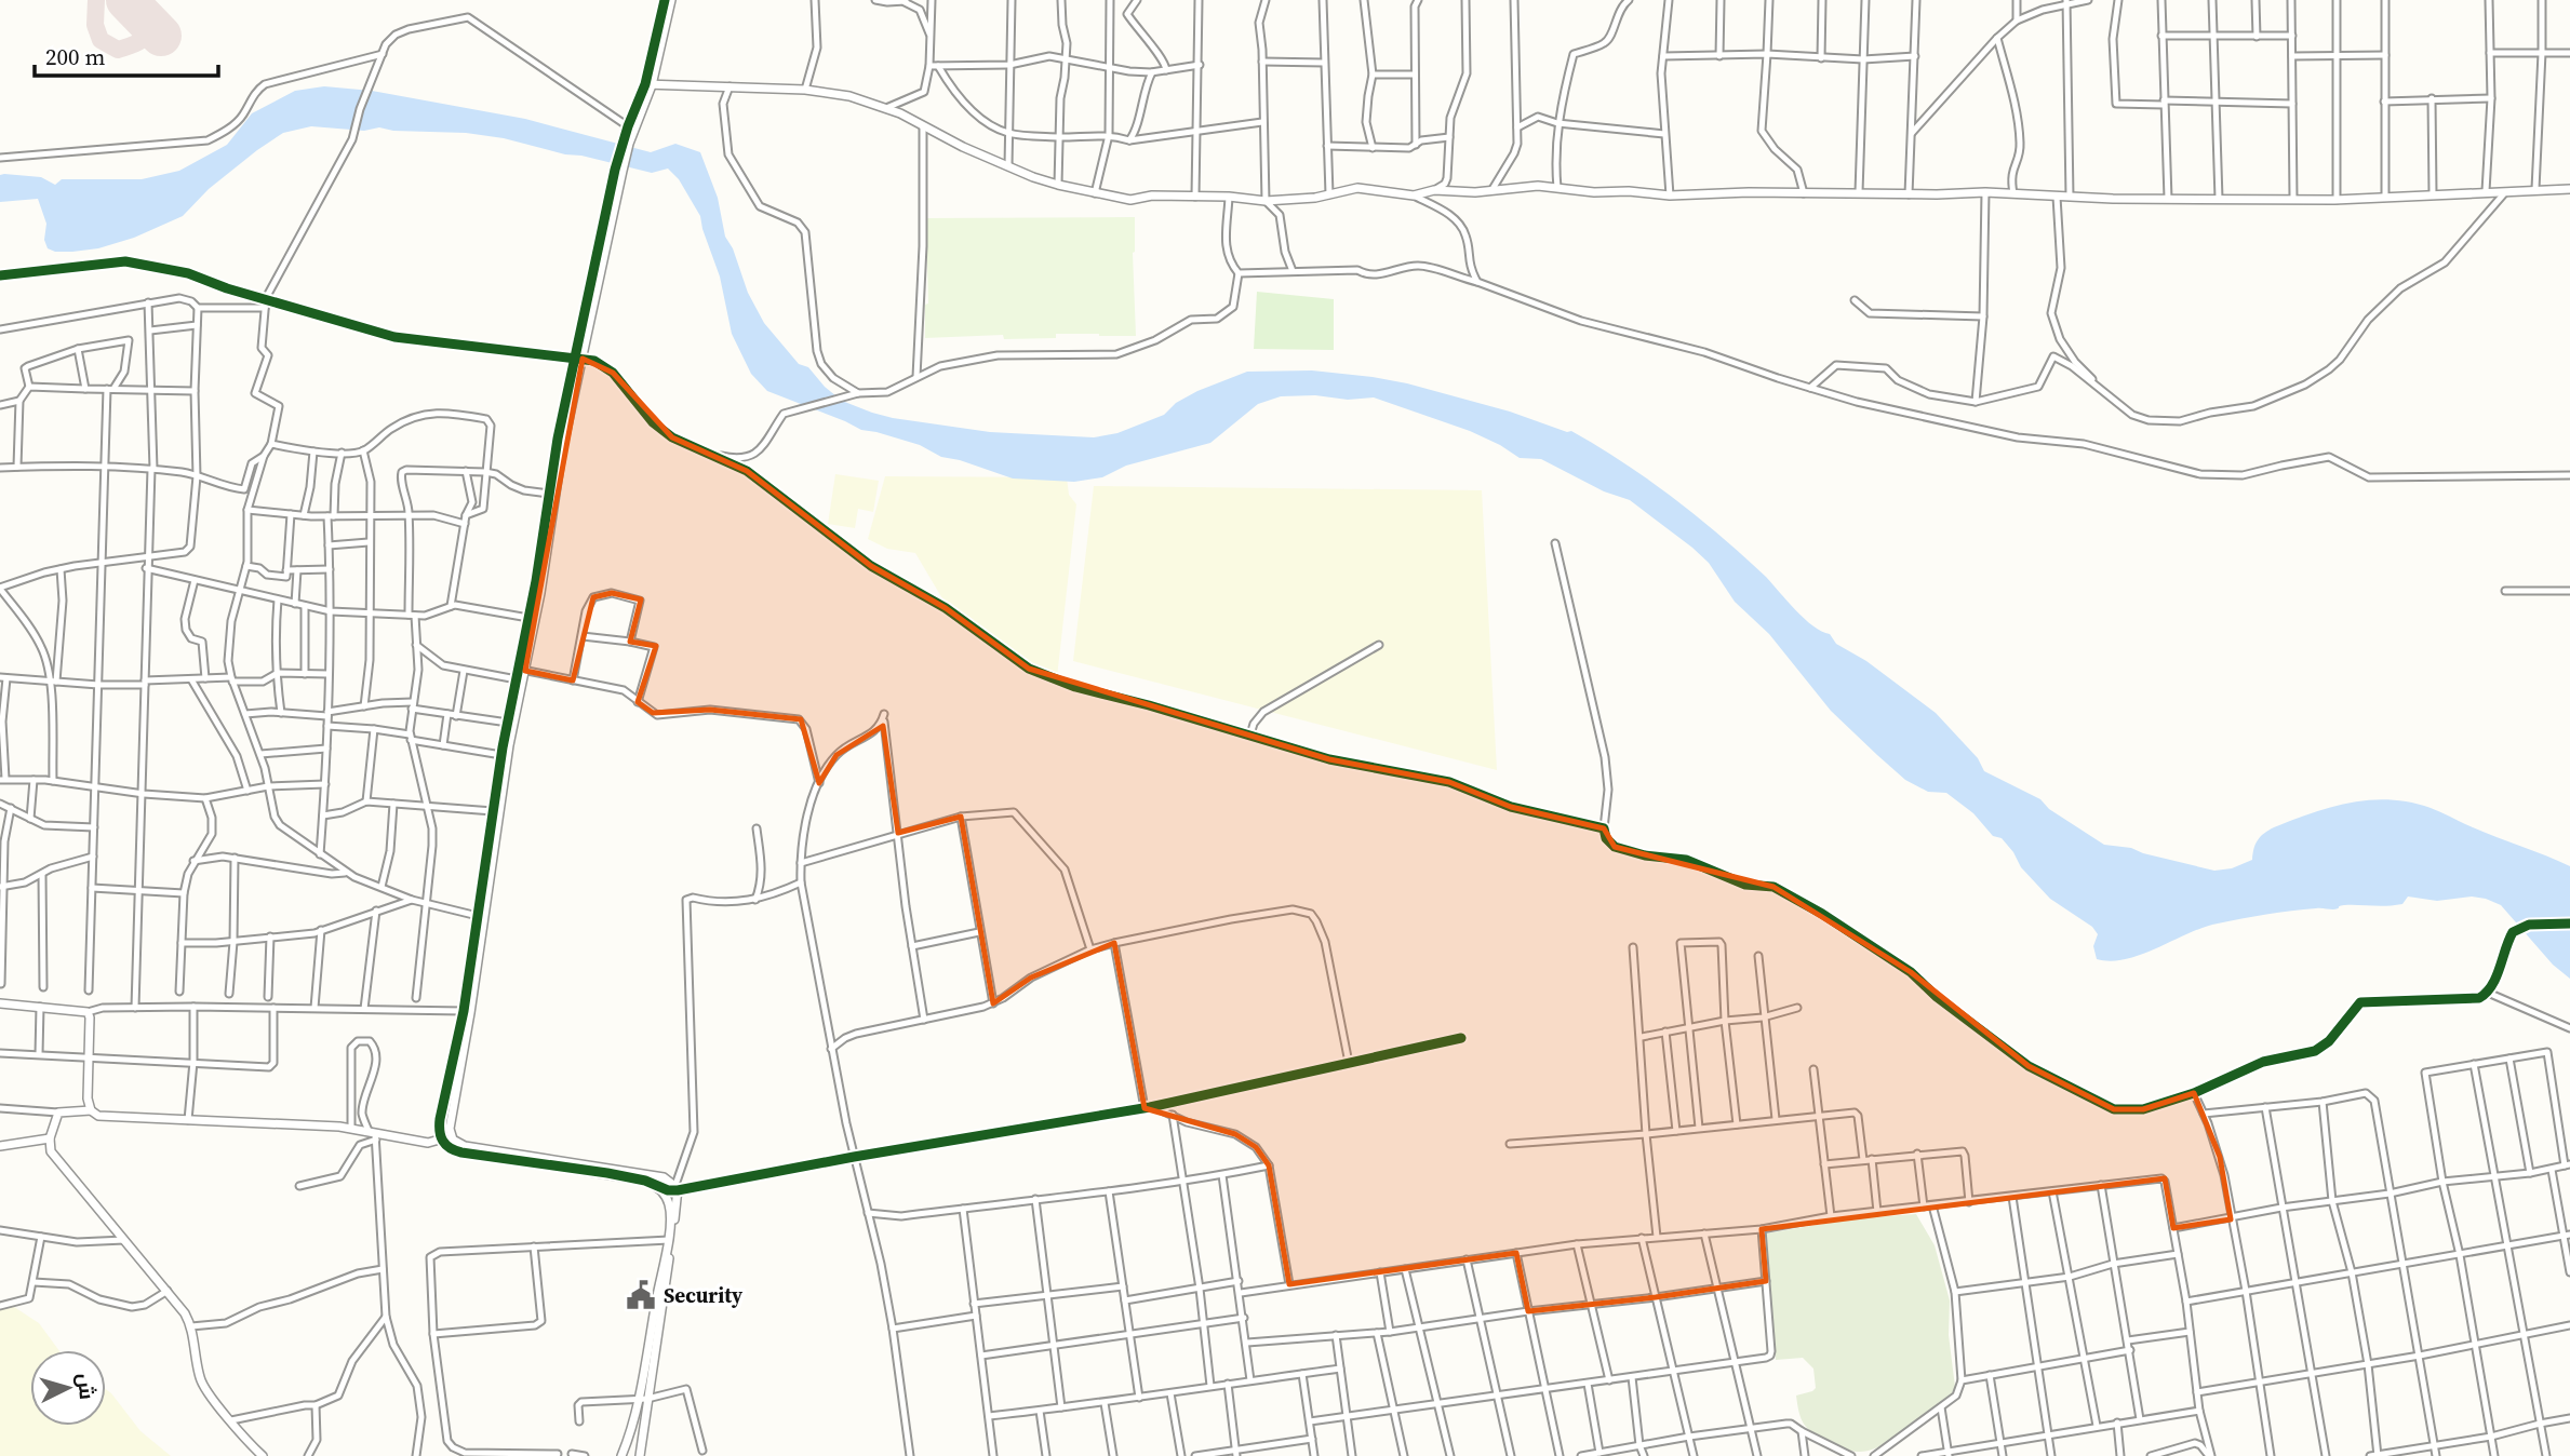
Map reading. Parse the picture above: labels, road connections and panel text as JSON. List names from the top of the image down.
{
  "places": {
    "public building": ["Security"]
  },
  "scale_bar": "200 m",
  "north": "right"
}
